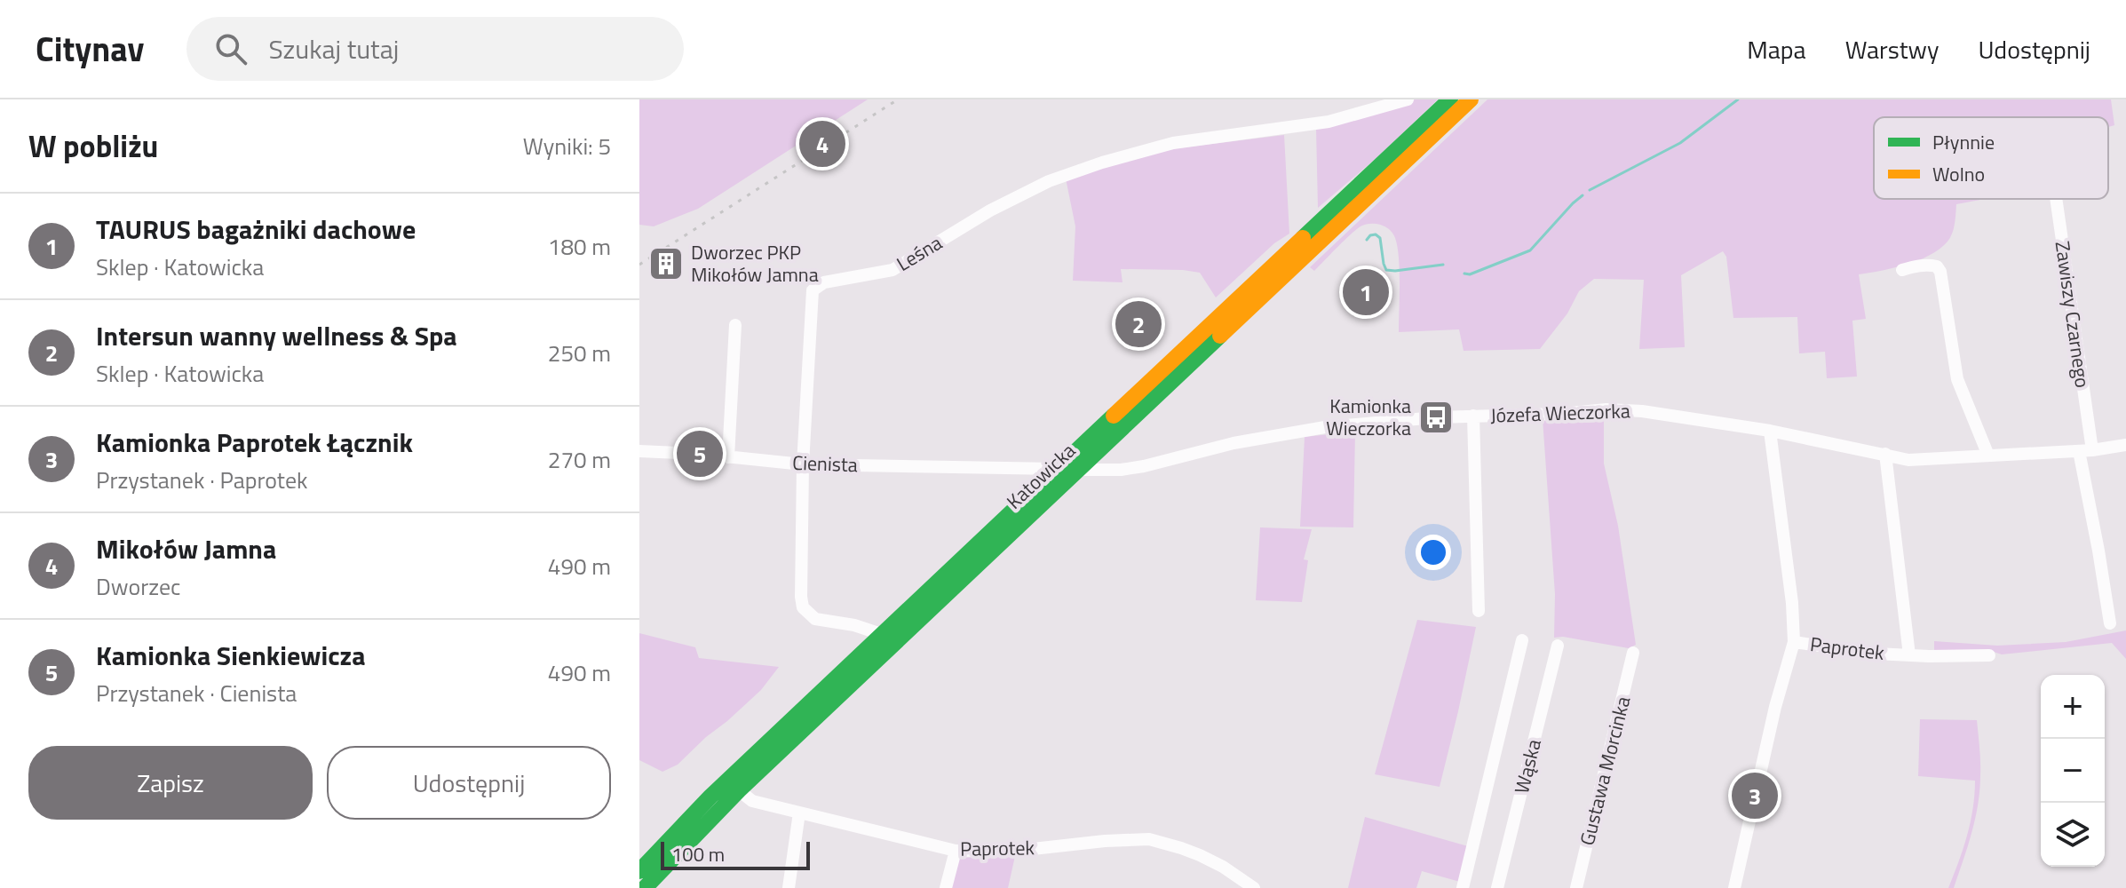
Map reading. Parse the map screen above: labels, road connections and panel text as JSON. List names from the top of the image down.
{
  "streets": {
    "main road": ["Katowicka"],
    "street": [
      "Leśna",
      "Zawiszy Czarnego",
      "Józefa Wieczorka",
      "Cienista",
      "Paprotek",
      "Wąska",
      "Gustawa Morcinka"
    ]
  },
  "crossings": [
    ["Leśna", "Cienista"],
    ["Leśna", "Katowicka"],
    ["Zawiszy Czarnego", "Józefa Wieczorka"],
    ["Józefa Wieczorka", "Katowicka"],
    ["Józefa Wieczorka", "Paprotek"],
    ["Cienista", "Katowicka"],
    ["Katowicka", "Paprotek"]
  ],
  "places": {
    "building": ["Dworzec PKP Mikołów Jamna"],
    "bus stop": ["Kamionka Wieczorka"]
  },
  "legend": ["Płynnie", "Wolno"],
  "scale_bar": "100 m",
  "page": {
    "header": "Citynav",
    "search": "Szukaj tutaj",
    "nav": ["Mapa", "Warstwy", "Udostępnij"],
    "heading": ["W pobliżu", "Wyniki: 5"],
    "pins": [
      "4",
      "1",
      "2",
      "5",
      "3"
    ],
    "list": [
      {
        "mark": "1",
        "name": "TAURUS bagażniki dachowe",
        "note": "Sklep · Katowicka",
        "value": "180 m"
      },
      {
        "mark": "2",
        "name": "Intersun wanny wellness & Spa",
        "note": "Sklep · Katowicka",
        "value": "250 m"
      },
      {
        "mark": "3",
        "name": "Kamionka Paprotek Łącznik",
        "note": "Przystanek · Paprotek",
        "value": "270 m"
      },
      {
        "mark": "4",
        "name": "Mikołów Jamna",
        "note": "Dworzec",
        "value": "490 m"
      },
      {
        "mark": "5",
        "name": "Kamionka Sienkiewicza",
        "note": "Przystanek · Cienista",
        "value": "490 m"
      }
    ],
    "map_buttons": ["+", "−"],
    "buttons": ["Zapisz", "Udostępnij"],
    "scale": "100 m"
  }
}
